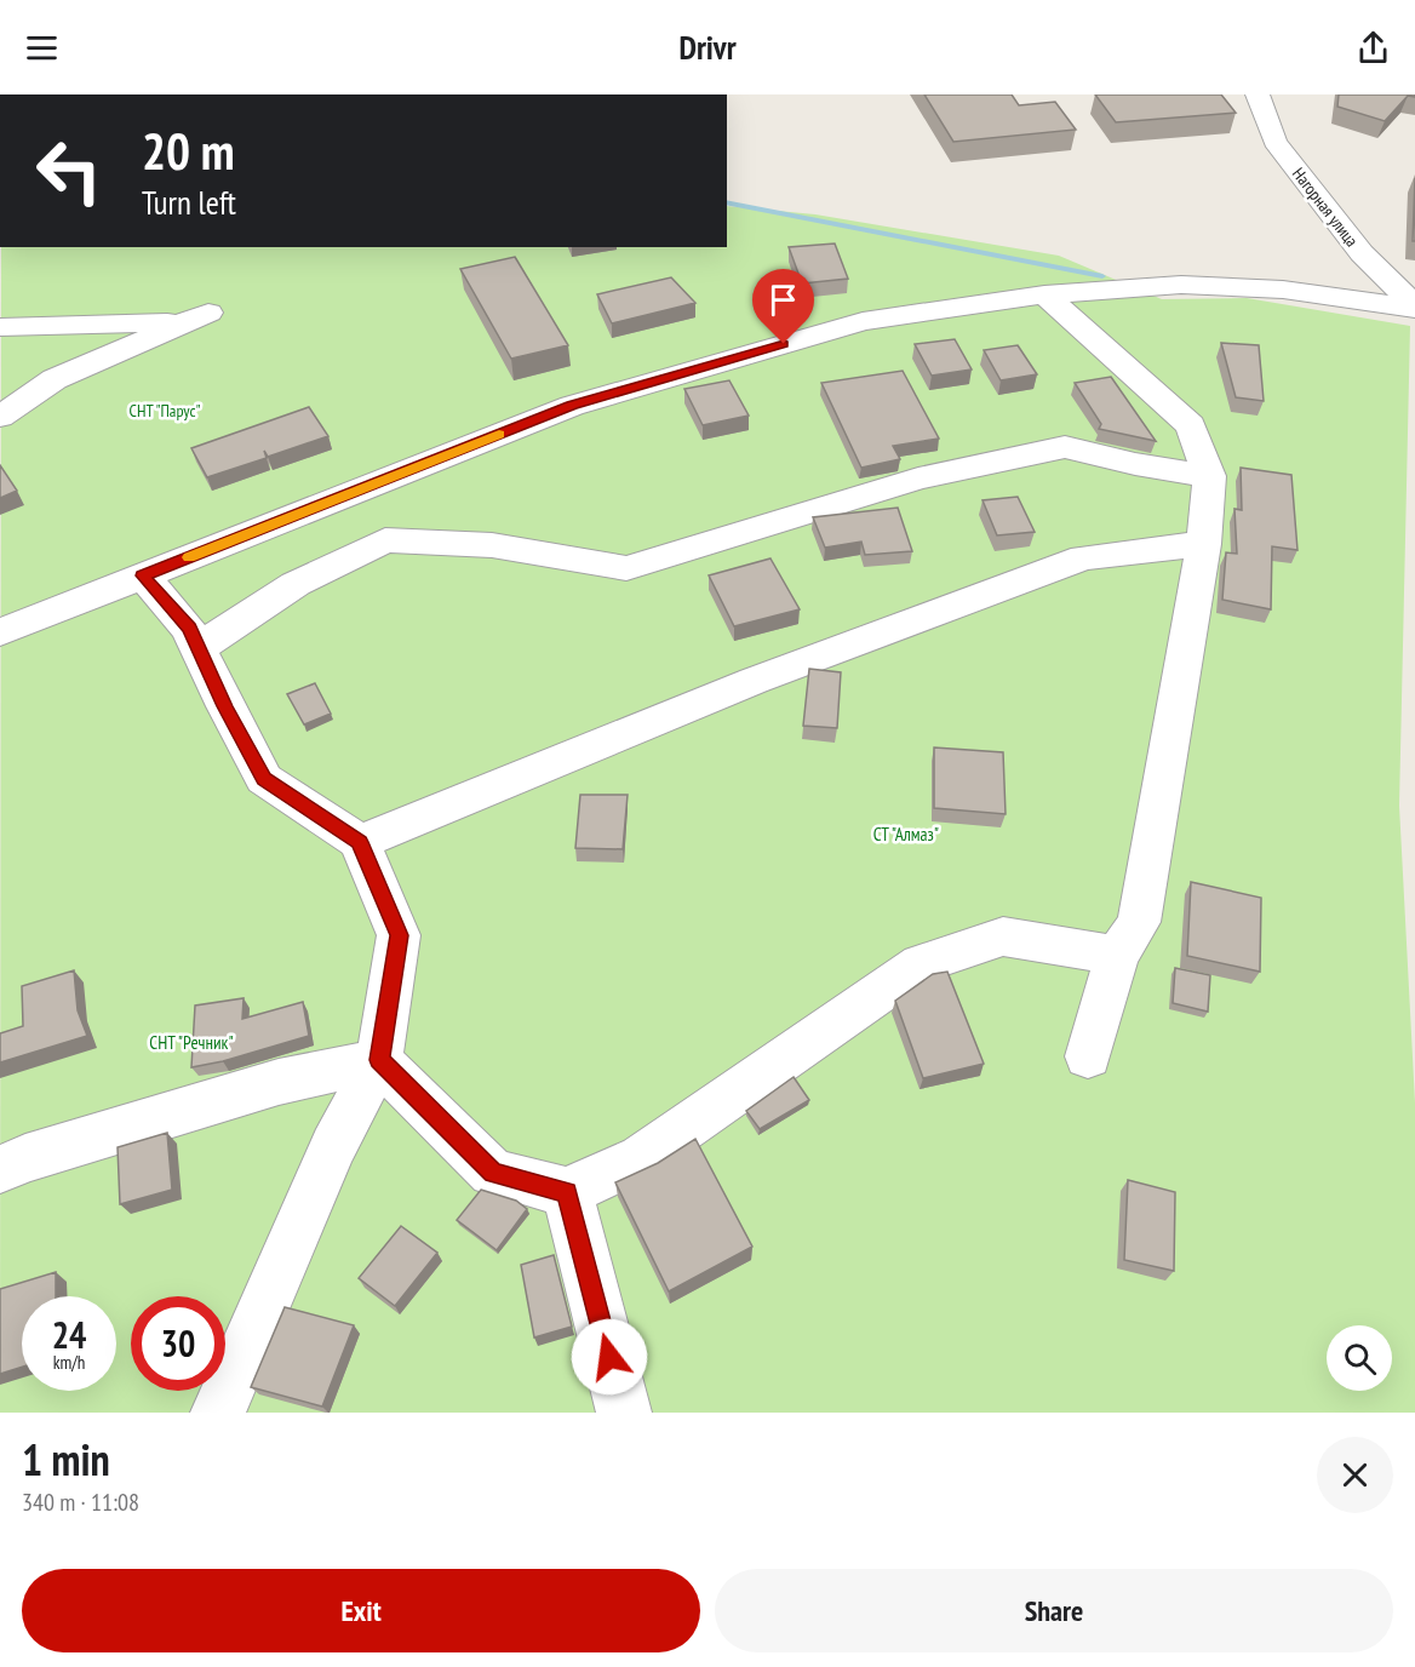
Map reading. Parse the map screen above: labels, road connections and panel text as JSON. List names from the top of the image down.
{
  "streets": {
    "street": ["Нагорная улица"]
  },
  "parks": ["СНТ \"Парус\"", "СТ \"Алмаз\"", "СНТ \"Речник\""],
  "page": {
    "header": "Drivr",
    "turn": ["20 m", "Turn left"],
    "speed": "24 km/h",
    "limit": "30",
    "heading": ["1 min", "340 m · 11:08"],
    "buttons": ["Exit", "Share"]
  }
}
